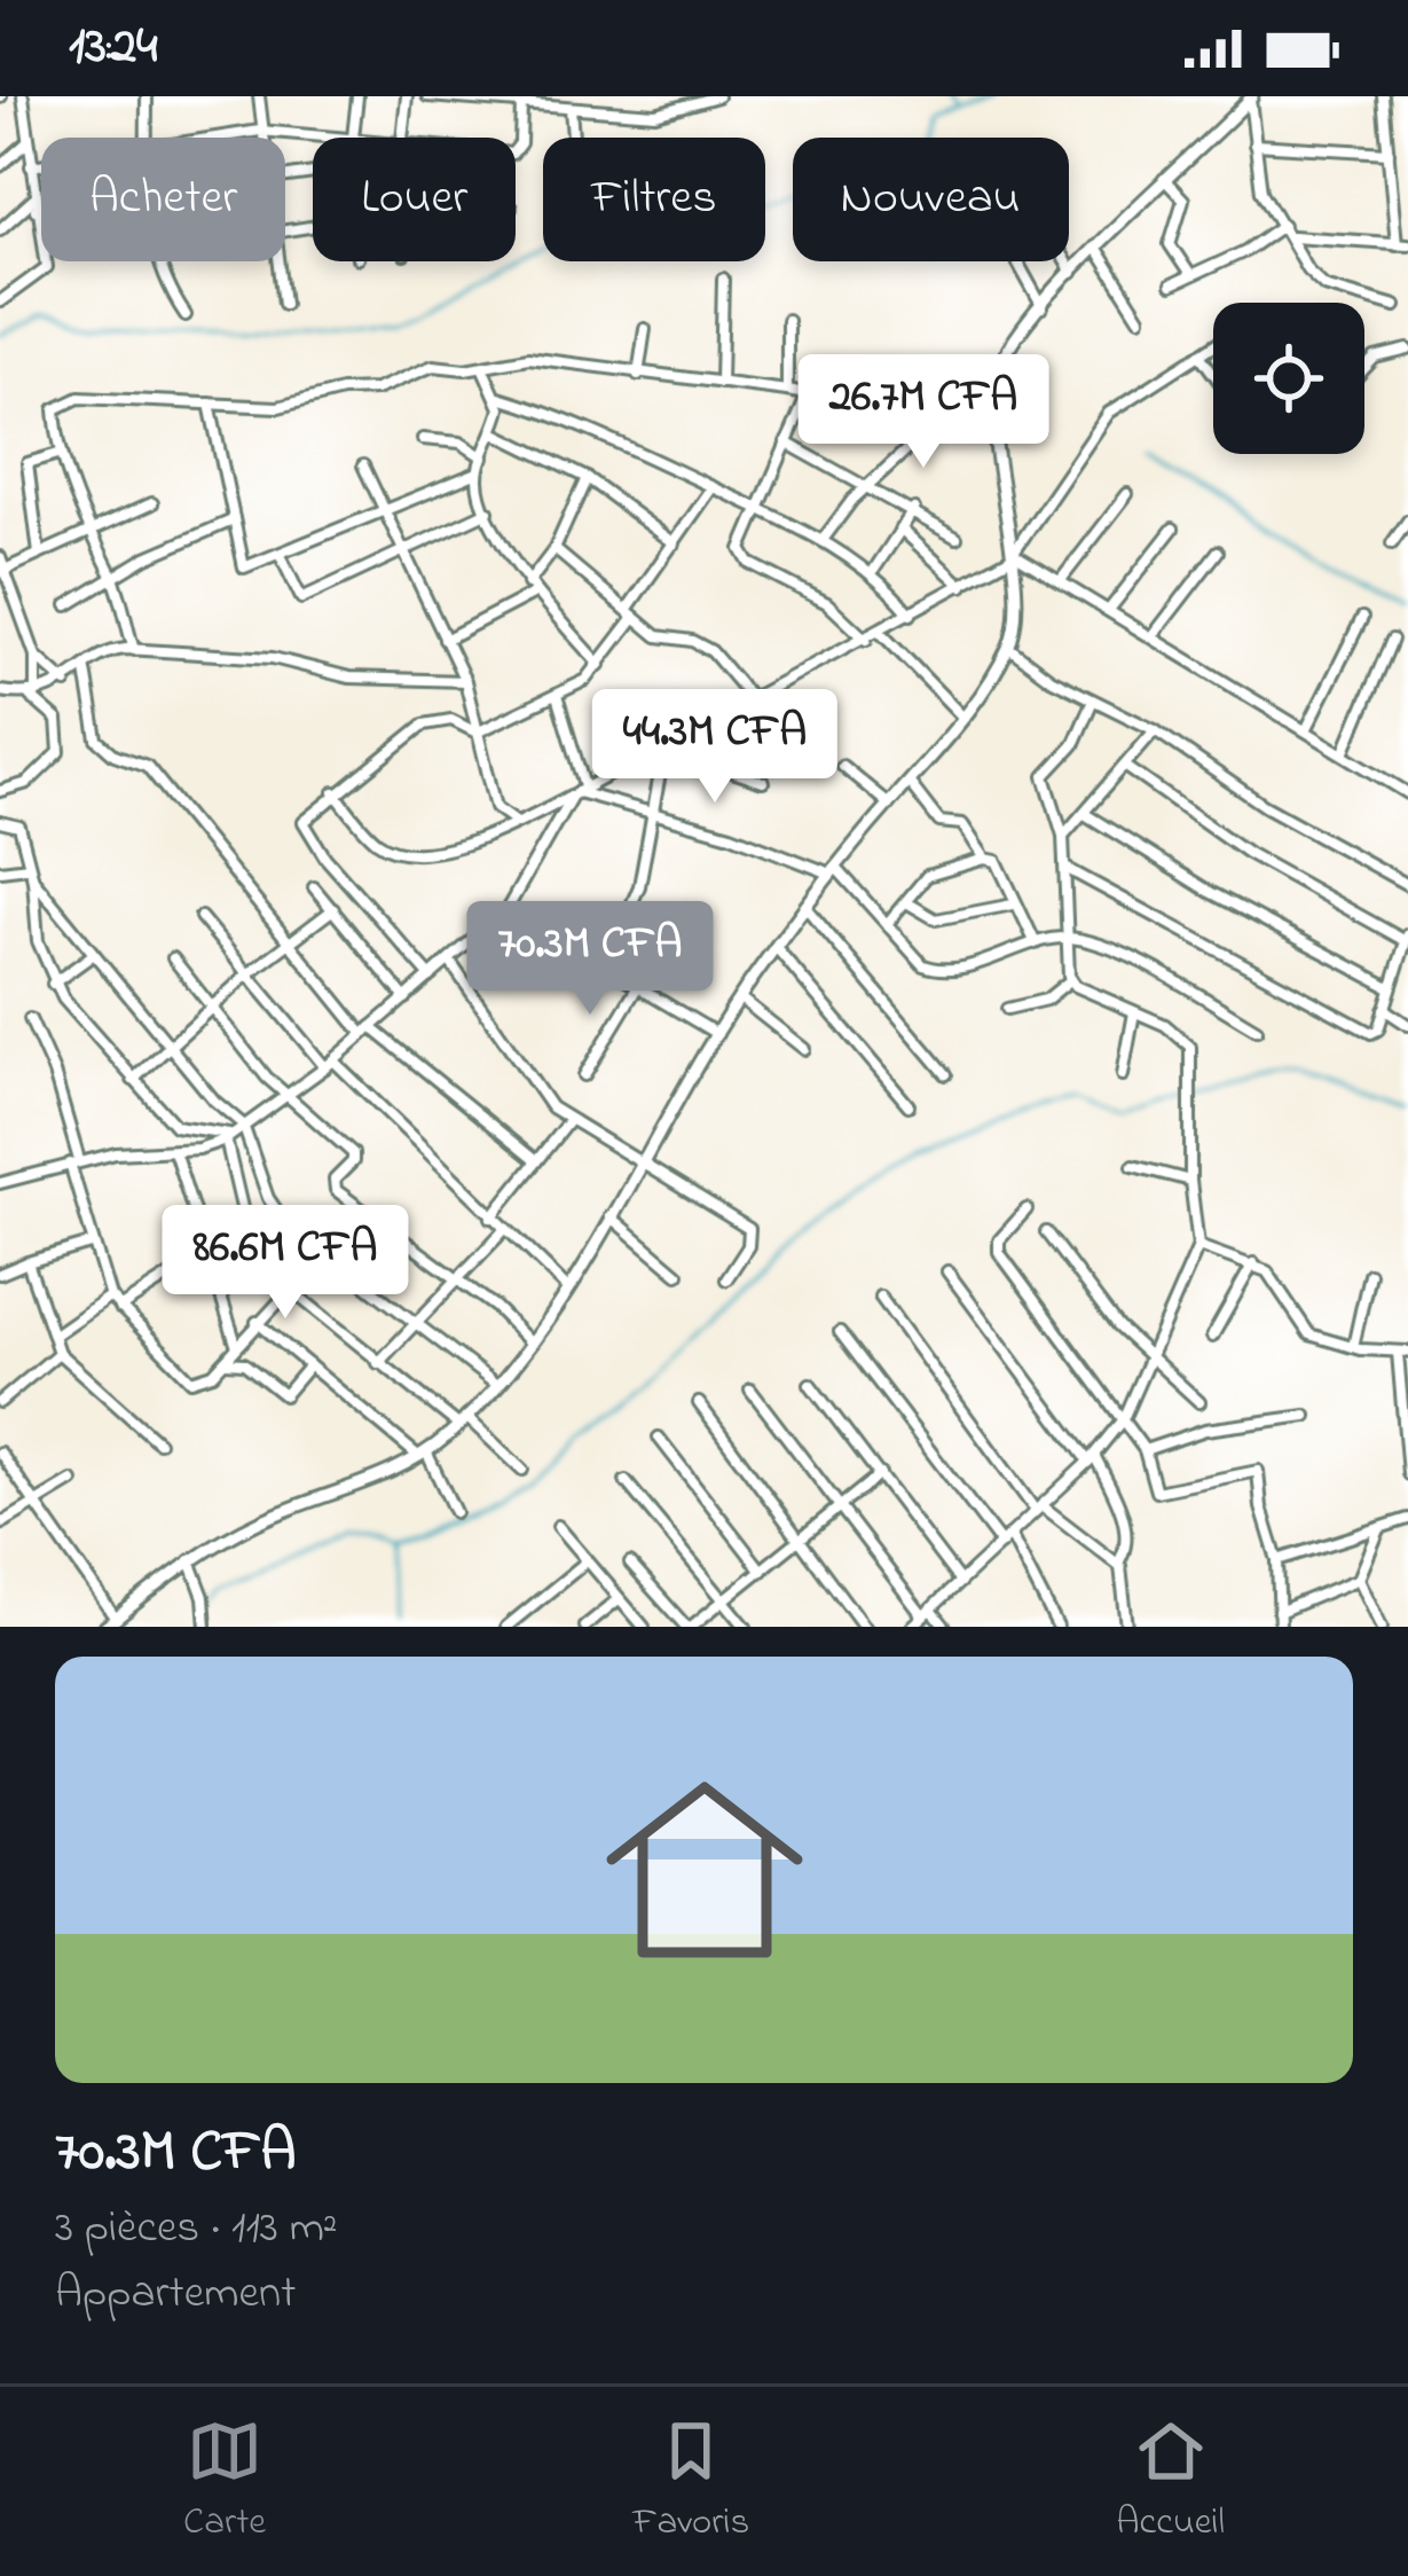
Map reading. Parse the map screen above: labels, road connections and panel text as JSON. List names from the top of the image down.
{
  "page": {
    "status": "13:24",
    "chip": [
      "Acheter",
      "Louer",
      "Filtres",
      "Nouveau"
    ],
    "price": [
      "26.7M CFA",
      "44.3M CFA",
      "70.3M CFA",
      "86.6M CFA"
    ],
    "list": [
      {
        "name": "70.3M CFA",
        "note": "3 pièces · 113 m² · Appartement"
      }
    ],
    "tabs": ["Carte", "Favoris", "Accueil"]
  }
}
